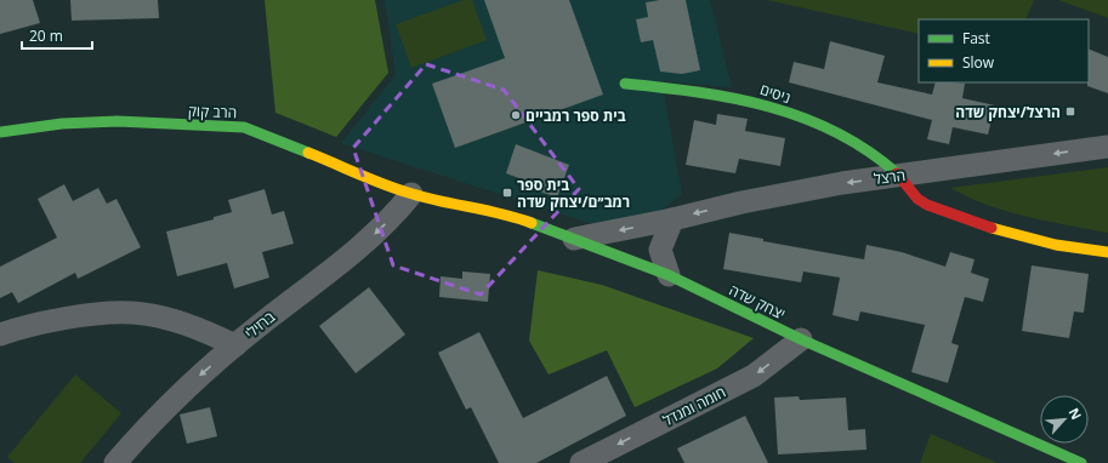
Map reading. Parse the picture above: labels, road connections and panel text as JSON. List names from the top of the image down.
{
  "streets": {
    "street": [
      "ניסים",
      "הרב קוק",
      "הרצל",
      "יצחק שדה",
      "ברזילי",
      "חומה ומגדל"
    ]
  },
  "crossings": [
    ["ניסים", "הרצל"],
    ["הרב קוק", "יצחק שדה"],
    ["הרב קוק", "ברזילי"],
    ["הרצל", "יצחק שדה"],
    ["יצחק שדה", "ברזילי"],
    ["יצחק שדה", "חומה ומגדל"]
  ],
  "one_way": ["הרצל", "ברזילי", "חומה ומגדל"],
  "places": {
    "transit": ["הרצל/יצחק שדה", "בית ספר רמב״ם/יצחק שדה"],
    "other": ["בית ספר רמביים"]
  },
  "legend": ["Fast", "Slow"],
  "scale_bar": "20 m",
  "north": "top right"
}
